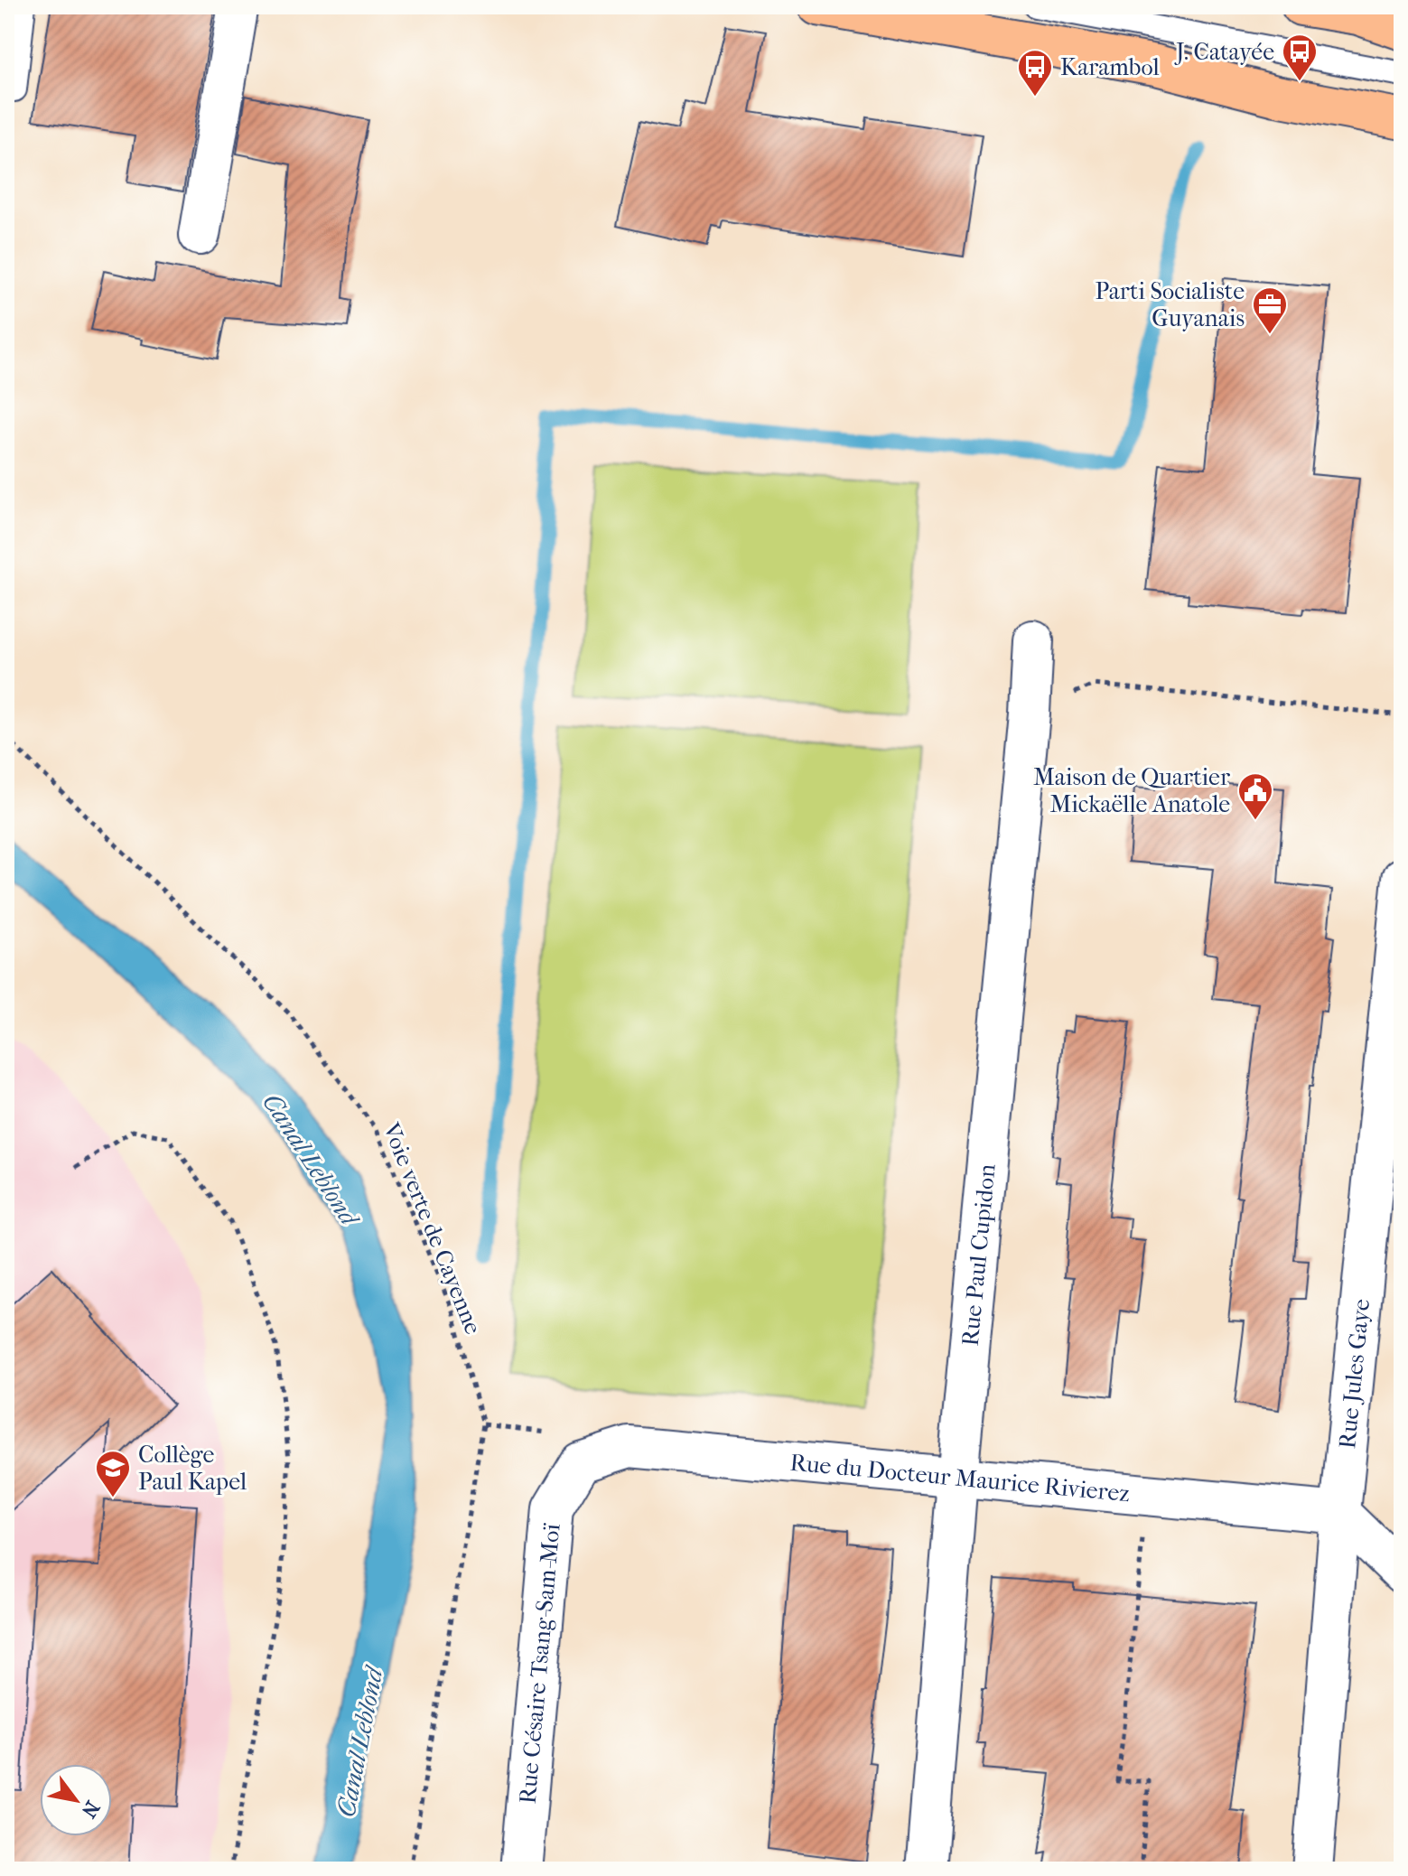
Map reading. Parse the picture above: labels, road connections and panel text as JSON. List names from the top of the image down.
{
  "streets": {
    "street": [
      "Rue Paul Cupidon",
      "Rue Jules Gaye",
      "Rue du Docteur Maurice Rivierez",
      "Rue Césaire Tsang-Sam-Moï"
    ],
    "path": ["Voie verte de Cayenne"]
  },
  "crossings": [
    ["Rue Paul Cupidon", "Rue du Docteur Maurice Rivierez"],
    ["Rue Jules Gaye", "Rue du Docteur Maurice Rivierez"],
    ["Rue du Docteur Maurice Rivierez", "Rue Césaire Tsang-Sam-Moï"]
  ],
  "water": ["Canal Leblond"],
  "places": {
    "bus stop": ["J. Catayée", "Karambol"],
    "office": ["Parti Socialiste Guyanais"],
    "public building": ["Maison de Quartier Mickaëlle Anatole"],
    "school or university": ["Collège Paul Kapel"]
  },
  "north": "bottom right"
}
